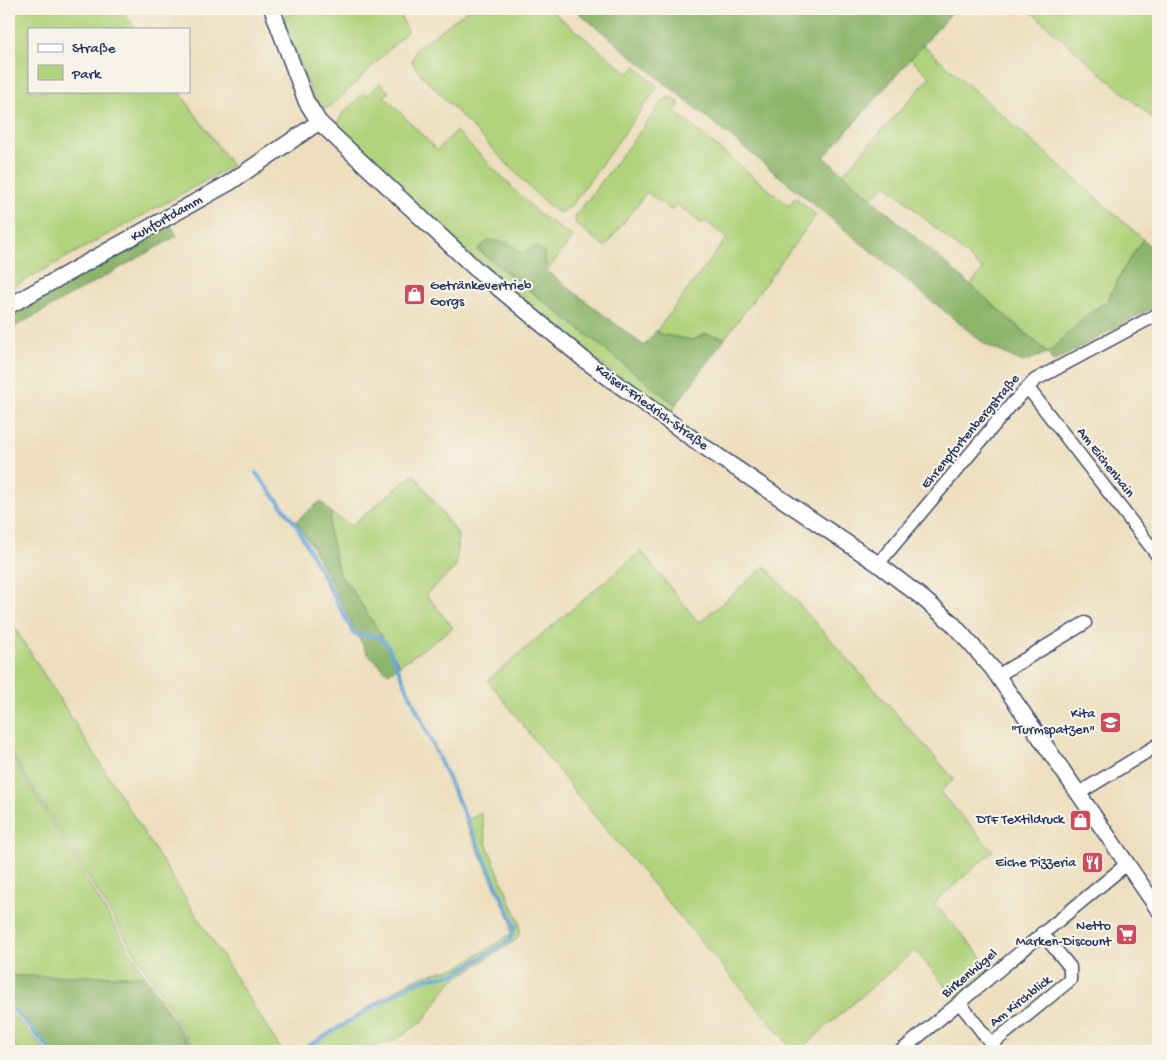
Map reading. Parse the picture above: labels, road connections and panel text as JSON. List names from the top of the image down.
{
  "streets": {
    "street": [
      "Kuhfortdamm",
      "Kaiser-Friedrich-Straße",
      "Ehrenpfortenbergstraße",
      "Am Eichenhain",
      "Birkenhügel",
      "Am Kirchblick"
    ]
  },
  "crossings": [
    ["Kuhfortdamm", "Kaiser-Friedrich-Straße"],
    ["Kaiser-Friedrich-Straße", "Ehrenpfortenbergstraße"],
    ["Kaiser-Friedrich-Straße", "Birkenhügel"],
    ["Ehrenpfortenbergstraße", "Am Eichenhain"],
    ["Birkenhügel", "Am Kirchblick"]
  ],
  "places": {
    "shop": ["Getränkevertrieb Gorgs", "DTF Textildruck"],
    "school or university": ["Kita \"Turmspatzen\""],
    "restaurant": ["Eiche Pizzeria"],
    "supermarket": ["Netto Marken-Discount"]
  },
  "legend": ["Straße", "Park"]
}
